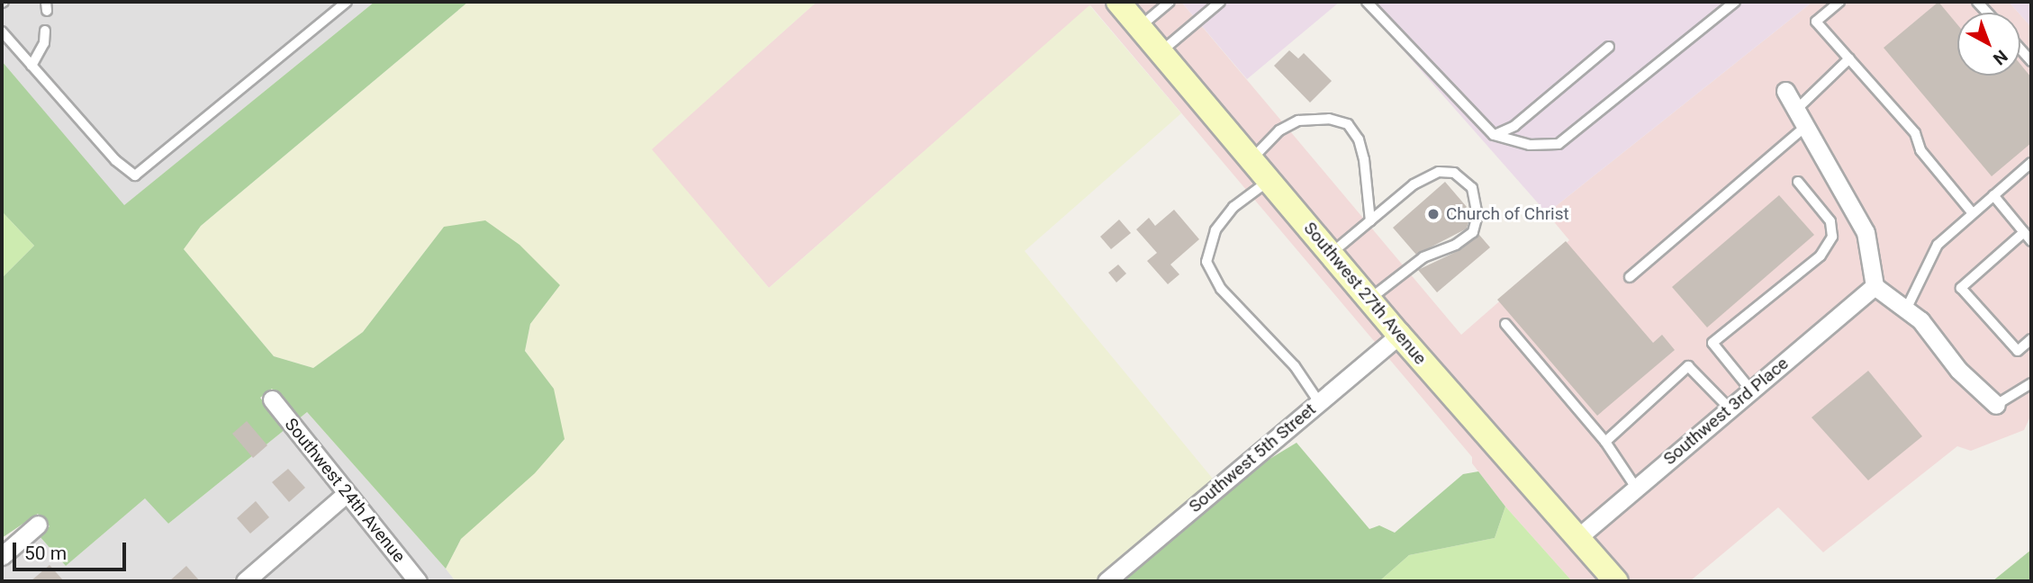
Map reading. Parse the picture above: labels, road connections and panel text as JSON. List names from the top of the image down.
{
  "streets": {
    "main road": ["Southwest 27th Avenue"],
    "street": ["Southwest 3rd Place", "Southwest 5th Street", "Southwest 24th Avenue"]
  },
  "crossings": [
    ["Southwest 27th Avenue", "Southwest 3rd Place"],
    ["Southwest 27th Avenue", "Southwest 5th Street"]
  ],
  "places": ["Church of Christ"],
  "scale_bar": "50 m",
  "north": "bottom right"
}
